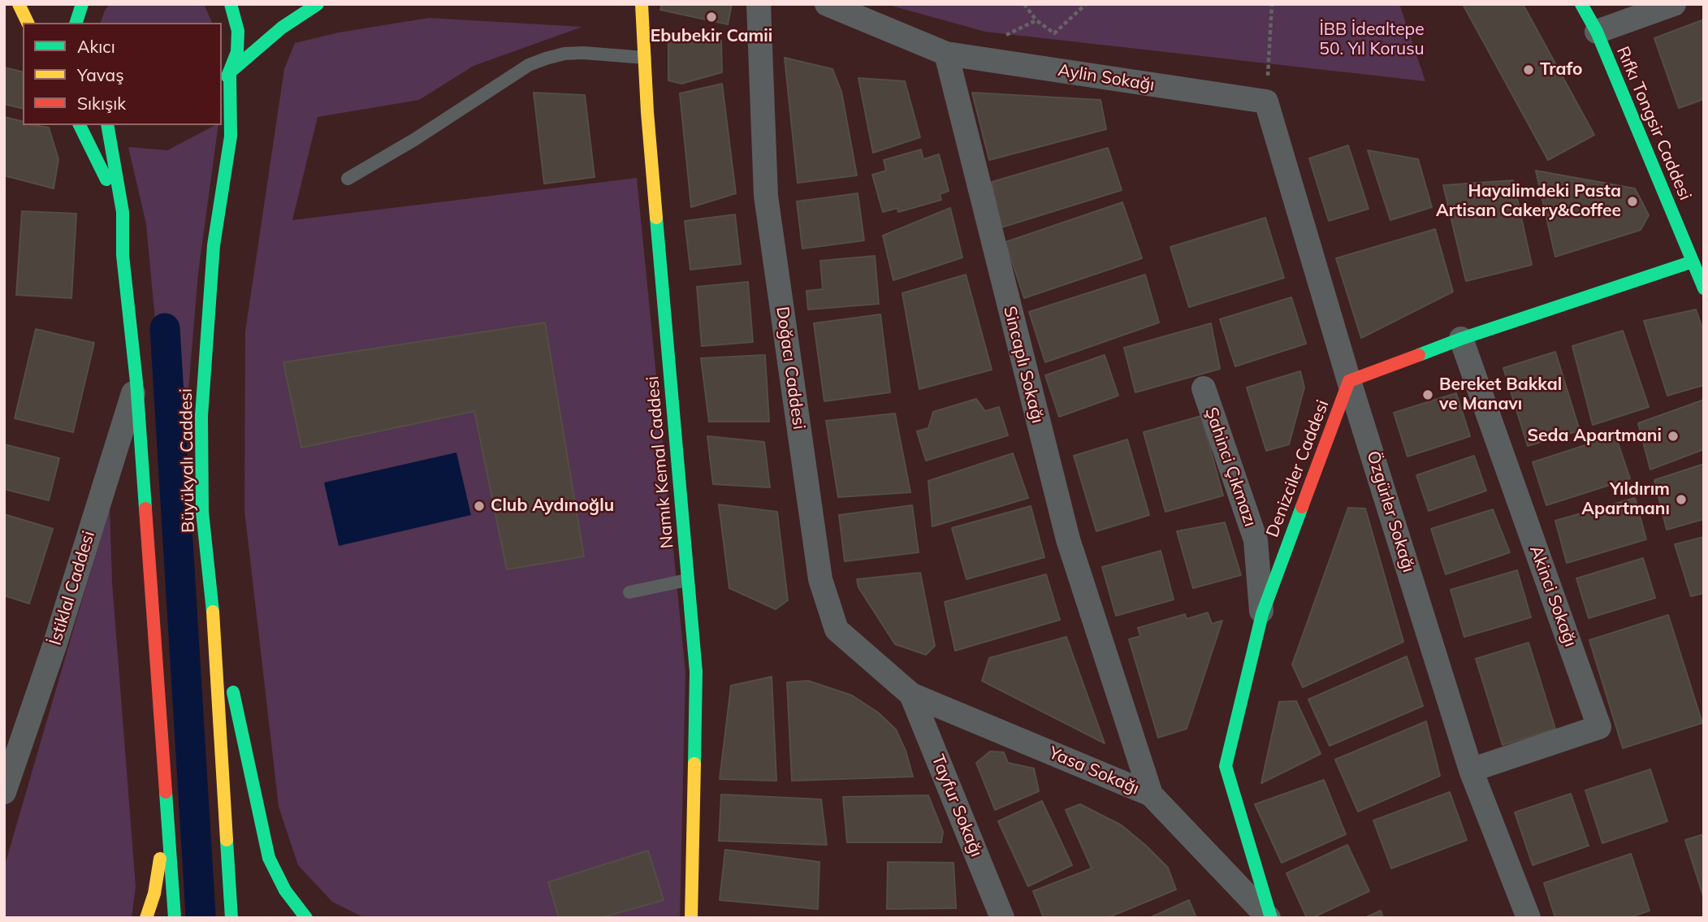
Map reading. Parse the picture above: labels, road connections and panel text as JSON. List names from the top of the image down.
{
  "streets": {
    "main road": [
      "Rıfkı Tongsir Caddesi",
      "Büyükyalı Caddesi",
      "Namık Kemal Caddesi",
      "Denizciler Caddesi"
    ],
    "street": [
      "Aylin Sokağı",
      "Sincaplı Sokağı",
      "Doğacı Caddesi",
      "Şahinci Çıkmazı",
      "Özgürler Sokağı",
      "İstiklal Caddesi",
      "Akinci Sokağı",
      "Yasa Sokağı",
      "Tayfur Sokağı"
    ]
  },
  "crossings": [
    ["Aylin Sokağı", "Sincaplı Sokağı"],
    ["Aylin Sokağı", "Özgürler Sokağı"],
    ["Sincaplı Sokağı", "Yasa Sokağı"],
    ["Doğacı Caddesi", "Yasa Sokağı"],
    ["Doğacı Caddesi", "Tayfur Sokağı"],
    ["Şahinci Çıkmazı", "Denizciler Caddesi"],
    ["Denizciler Caddesi", "Özgürler Sokağı"],
    ["Denizciler Caddesi", "Yasa Sokağı"],
    ["Özgürler Sokağı", "Akinci Sokağı"],
    ["Yasa Sokağı", "Tayfur Sokağı"]
  ],
  "parks": ["İBB İdealtepe 50. Yıl Korusu"],
  "places": [
    "Ebubekir Camii",
    "Trafo",
    "Hayalimdeki Pasta Artisan Cakery&Coffee",
    "Bereket Bakkal ve Manavı",
    "Seda Apartmani",
    "Yıldırım Apartmanı",
    "Club Aydınoğlu"
  ],
  "legend": ["Akıcı", "Yavaş", "Sıkışık"]
}
